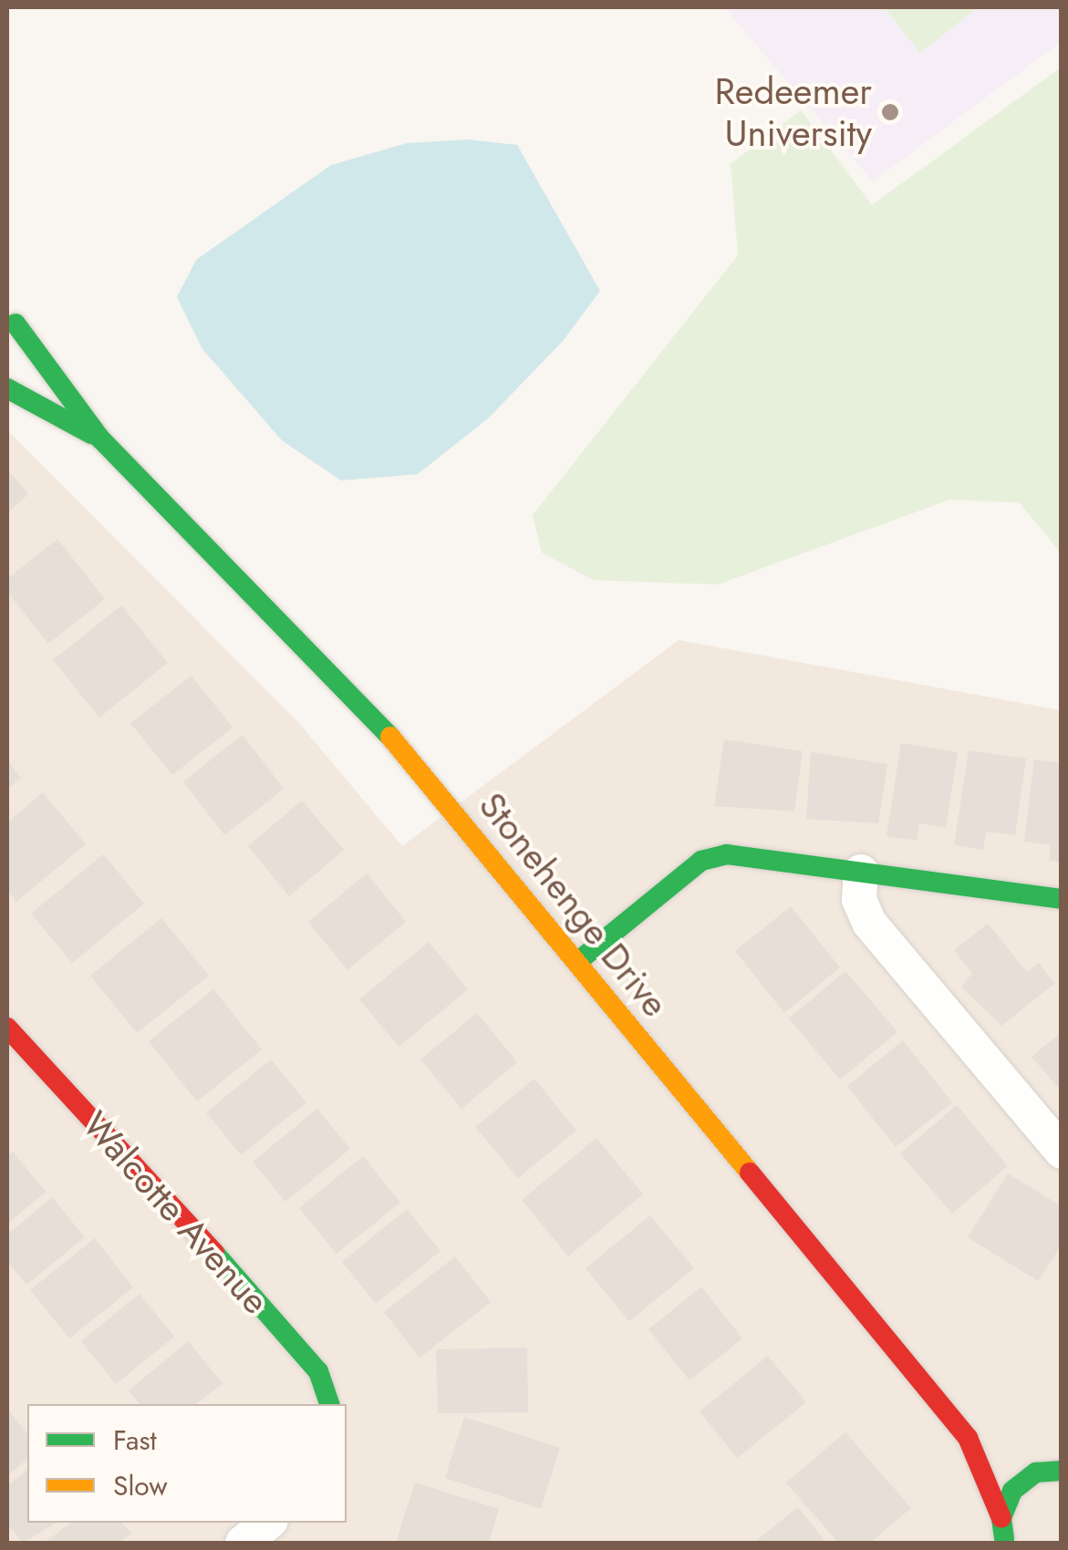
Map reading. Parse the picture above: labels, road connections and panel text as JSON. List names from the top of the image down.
{
  "streets": {
    "street": ["Stonehenge Drive", "Walcotte Avenue"]
  },
  "places": ["Redeemer University"],
  "legend": ["Fast", "Slow"]
}
